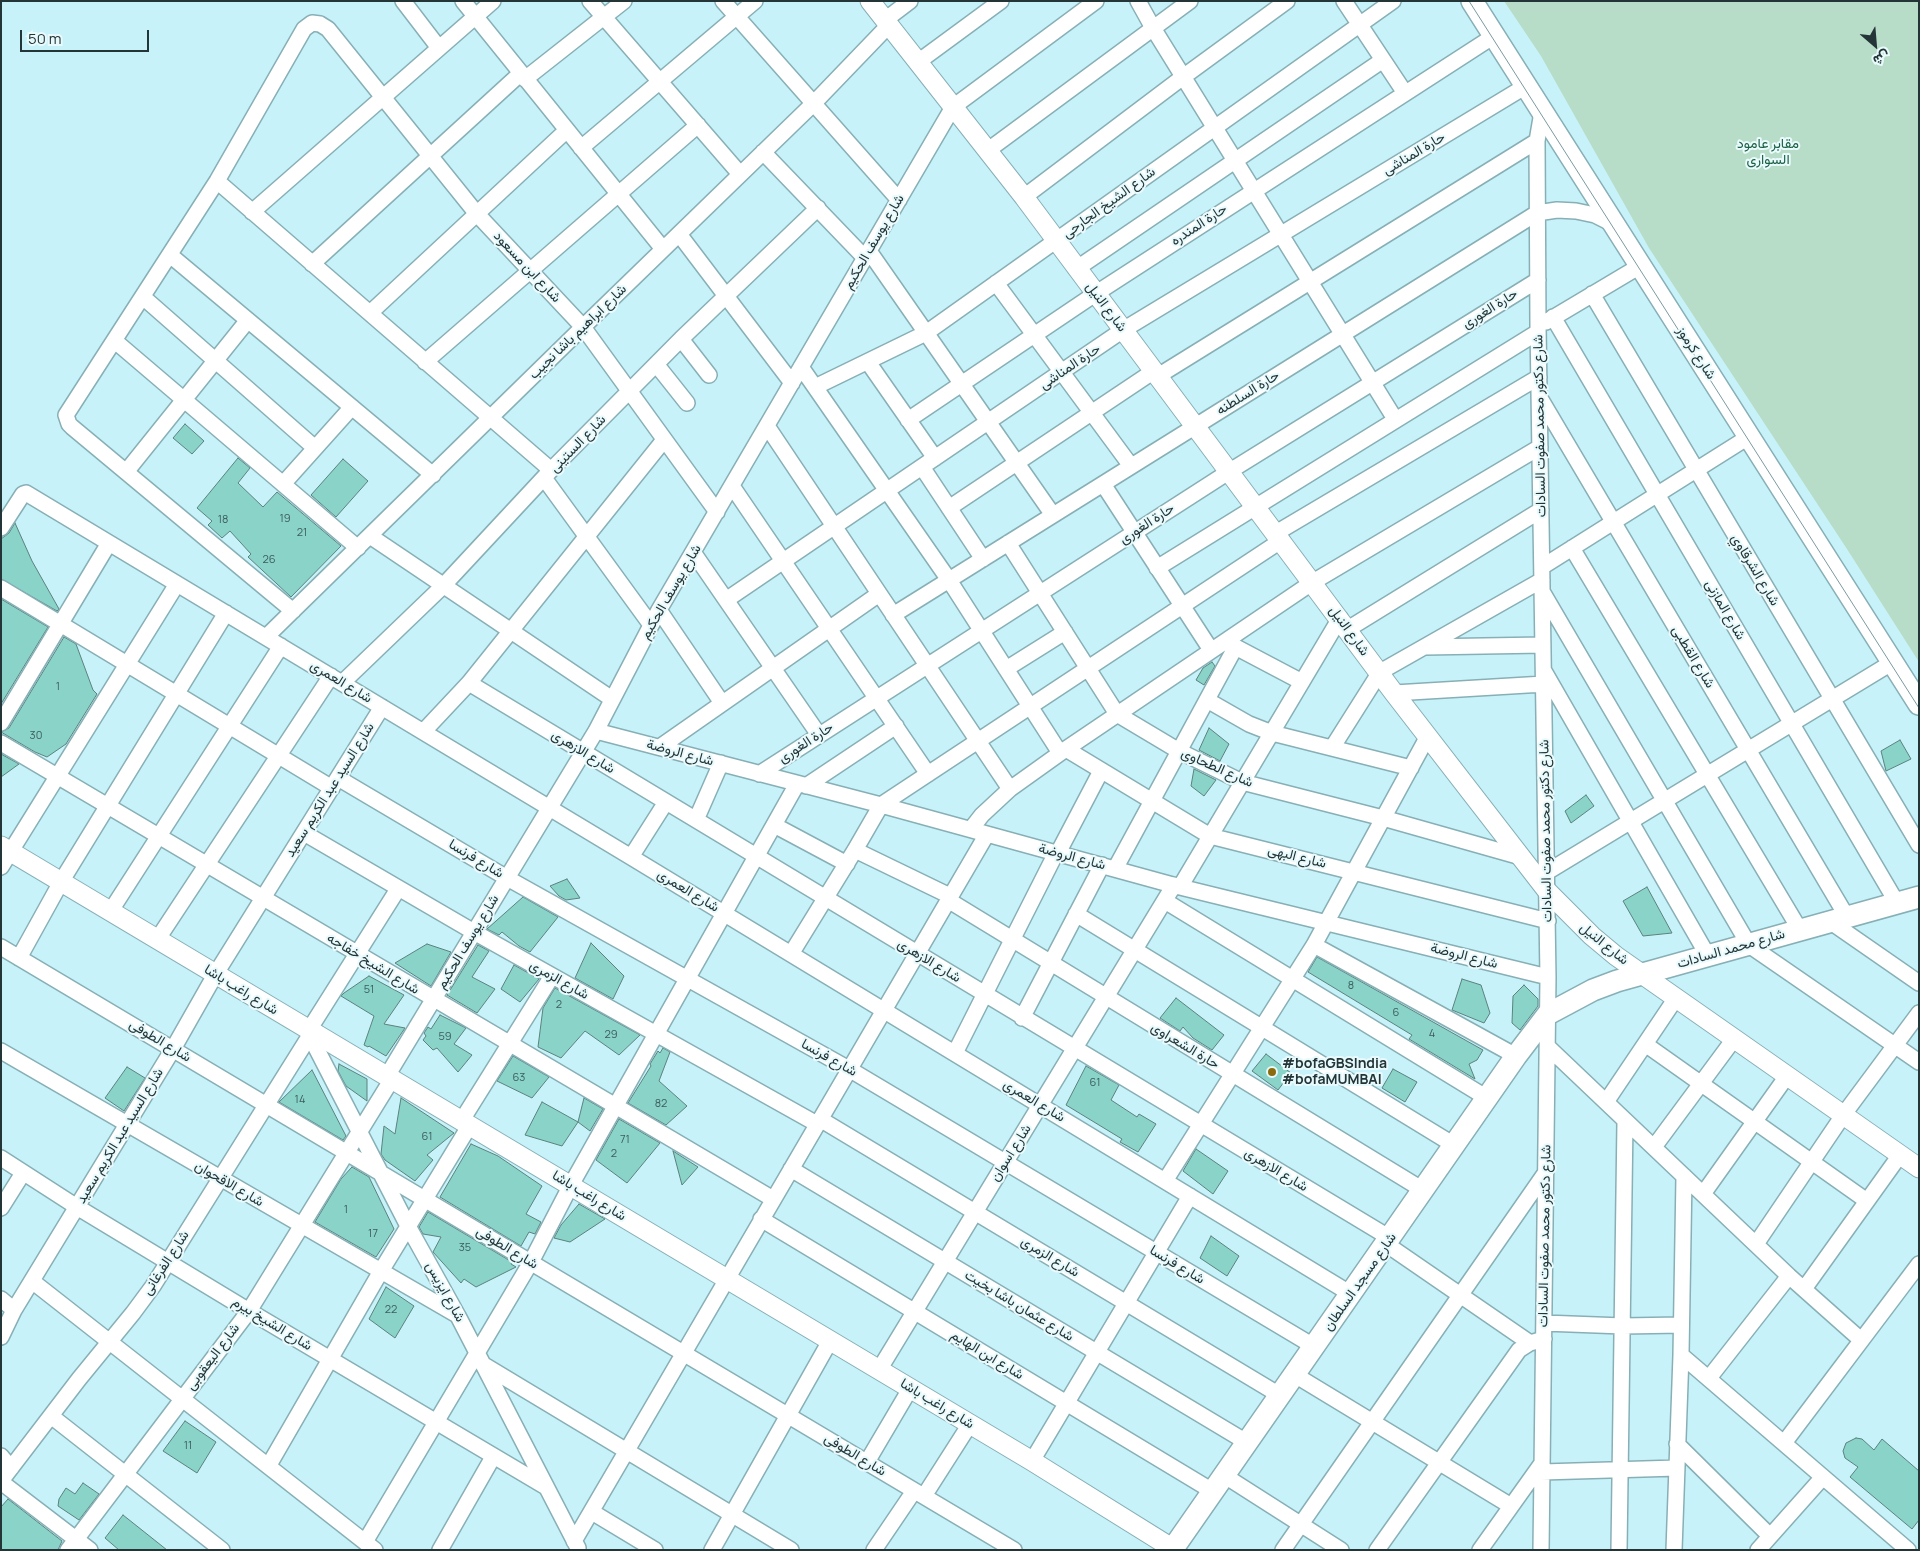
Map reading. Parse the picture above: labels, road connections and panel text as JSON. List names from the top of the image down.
{
  "streets": {
    "main road": ["شارع كرموز", "شارع محمد السادات", "شارع مسجد السلطان"],
    "street": [
      "حارة المناشى",
      "شارع الشيخ الجارحى",
      "حارة المندره",
      "شارع يوسف الحكيم",
      "شارع ابن مسعود",
      "شارع النيل",
      "حارة الغورى",
      "شارع ابراهيم باشا نجيب",
      "حارة السلطنه",
      "شارع دكتور محمد صفوت السادات",
      "شارع الستينى",
      "شارع الشرقاوي",
      "شارع المازنى",
      "شارع القطبى",
      "شارع العمرى",
      "شارع الازهرى",
      "شارع الروضة",
      "شارع الطحاوى",
      "شارع السيد عبد الكريم سعيد",
      "شارع البهى",
      "شارع فرنسا",
      "شارع الشيخ خفاجه",
      "شارع الزمرى",
      "شارع راغب باشا",
      "شارع الطوفى",
      "حارة الشعراوى",
      "شارع اسوان",
      "شارع الاقحوان",
      "شارع الفرغانى",
      "شارع ايزيس",
      "شارع عثمان باشا بخيت",
      "شارع الشيخ بيرم",
      "شارع ابن الهايم",
      "شارع اليعقوبى"
    ]
  },
  "crossings": [
    ["حارة المناشى", "شارع النيل"],
    ["حارة المناشى", "شارع كرموز"],
    ["حارة المناشى", "شارع البهى"],
    ["شارع الشيخ الجارحى", "شارع النيل"],
    ["شارع الشيخ الجارحى", "شارع البهى"],
    ["حارة المندره", "شارع النيل"],
    ["حارة المندره", "شارع كرموز"],
    ["شارع يوسف الحكيم", "شارع ابن مسعود"],
    ["شارع يوسف الحكيم", "شارع النيل"],
    ["شارع يوسف الحكيم", "شارع العمرى"],
    ["شارع يوسف الحكيم", "شارع الازهرى"],
    ["شارع يوسف الحكيم", "شارع الروضة"],
    ["شارع يوسف الحكيم", "شارع البهى"],
    ["شارع يوسف الحكيم", "شارع فرنسا"],
    ["شارع يوسف الحكيم", "شارع الشيخ خفاجه"],
    ["شارع يوسف الحكيم", "شارع الزمرى"],
    ["شارع يوسف الحكيم", "شارع راغب باشا"],
    ["شارع يوسف الحكيم", "شارع اليعقوبى"],
    ["شارع ابن مسعود", "شارع ابراهيم باشا نجيب"],
    ["شارع ابن مسعود", "شارع الستينى"],
    ["شارع النيل", "حارة الغورى"],
    ["شارع النيل", "شارع ابراهيم باشا نجيب"],
    ["شارع النيل", "حارة السلطنه"],
    ["شارع النيل", "شارع دكتور محمد صفوت السادات"],
    ["شارع النيل", "شارع الطحاوى"],
    ["شارع النيل", "شارع محمد السادات"],
    ["شارع النيل", "شارع اسوان"],
    ["حارة الغورى", "شارع دكتور محمد صفوت السادات"],
    ["حارة الغورى", "شارع الروضة"],
    ["حارة الغورى", "شارع الطحاوى"],
    ["حارة الغورى", "شارع البهى"],
    ["شارع ابراهيم باشا نجيب", "شارع العمرى"],
    ["شارع كرموز", "حارة السلطنه"],
    ["شارع كرموز", "شارع دكتور محمد صفوت السادات"],
    ["حارة السلطنه", "شارع دكتور محمد صفوت السادات"],
    ["حارة السلطنه", "شارع الطحاوى"],
    ["حارة السلطنه", "شارع البهى"],
    ["شارع دكتور محمد صفوت السادات", "شارع القطبى"],
    ["شارع دكتور محمد صفوت السادات", "شارع الازهرى"],
    ["شارع دكتور محمد صفوت السادات", "شارع الروضة"],
    ["شارع دكتور محمد صفوت السادات", "شارع البهى"],
    ["شارع دكتور محمد صفوت السادات", "شارع محمد السادات"],
    ["شارع دكتور محمد صفوت السادات", "شارع مسجد السلطان"],
    ["شارع الستينى", "شارع العمرى"],
    ["شارع الستينى", "شارع فرنسا"],
    ["شارع الستينى", "شارع الشيخ خفاجه"],
    ["شارع الستينى", "شارع راغب باشا"],
    ["شارع المازنى", "شارع محمد السادات"],
    ["شارع القطبى", "شارع محمد السادات"],
    ["شارع العمرى", "شارع السيد عبد الكريم سعيد"],
    ["شارع العمرى", "شارع اسوان"],
    ["شارع العمرى", "شارع مسجد السلطان"],
    ["شارع الازهرى", "شارع اسوان"],
    ["شارع الازهرى", "شارع مسجد السلطان"],
    ["شارع الروضة", "شارع اسوان"],
    ["شارع الطحاوى", "شارع اسوان"],
    ["شارع السيد عبد الكريم سعيد", "شارع فرنسا"],
    ["شارع السيد عبد الكريم سعيد", "شارع الشيخ خفاجه"],
    ["شارع السيد عبد الكريم سعيد", "شارع الزمرى"],
    ["شارع السيد عبد الكريم سعيد", "شارع راغب باشا"],
    ["شارع السيد عبد الكريم سعيد", "شارع الطوفى"],
    ["شارع السيد عبد الكريم سعيد", "شارع الاقحوان"],
    ["شارع السيد عبد الكريم سعيد", "شارع الشيخ بيرم"],
    ["شارع البهى", "شارع اسوان"],
    ["شارع فرنسا", "شارع اسوان"],
    ["شارع فرنسا", "شارع مسجد السلطان"],
    ["شارع محمد السادات", "شارع مسجد السلطان"],
    ["شارع الشيخ خفاجه", "شارع الفرغانى"],
    ["شارع الزمرى", "شارع اسوان"],
    ["شارع الزمرى", "شارع الفرغانى"],
    ["شارع الزمرى", "شارع مسجد السلطان"],
    ["شارع راغب باشا", "شارع اسوان"],
    ["شارع راغب باشا", "شارع الفرغانى"],
    ["شارع راغب باشا", "شارع مسجد السلطان"],
    ["شارع راغب باشا", "شارع ايزيس"],
    ["شارع راغب باشا", "شارع اليعقوبى"],
    ["شارع الطوفى", "شارع الفرغانى"],
    ["شارع الطوفى", "شارع ايزيس"],
    ["شارع الطوفى", "شارع اليعقوبى"],
    ["حارة الشعراوى", "شارع اسوان"],
    ["حارة الشعراوى", "شارع مسجد السلطان"],
    ["شارع اسوان", "شارع عثمان باشا بخيت"],
    ["شارع اسوان", "شارع ابن الهايم"],
    ["شارع الاقحوان", "شارع الفرغانى"],
    ["شارع الاقحوان", "شارع ايزيس"],
    ["شارع الاقحوان", "شارع اليعقوبى"],
    ["شارع الفرغانى", "شارع ايزيس"],
    ["شارع الفرغانى", "شارع الشيخ بيرم"],
    ["شارع مسجد السلطان", "شارع عثمان باشا بخيت"],
    ["شارع مسجد السلطان", "شارع ابن الهايم"],
    ["شارع ايزيس", "شارع الشيخ بيرم"],
    ["شارع ايزيس", "شارع اليعقوبى"],
    ["شارع الشيخ بيرم", "شارع اليعقوبى"]
  ],
  "parks": ["مقابر عامود السوارى"],
  "places": ["#bofaGBSIndia #bofaMUMBAI"],
  "house_numbers": [
    "19",
    "18",
    "21",
    "26",
    "1",
    "30",
    "8",
    "51",
    "2",
    "6",
    "4",
    "29",
    "59",
    "63",
    "61",
    "14",
    "82",
    "61",
    "71",
    "2",
    "1",
    "17",
    "35",
    "22",
    "11"
  ],
  "scale_bar": "50 m",
  "north": "bottom right"
}
